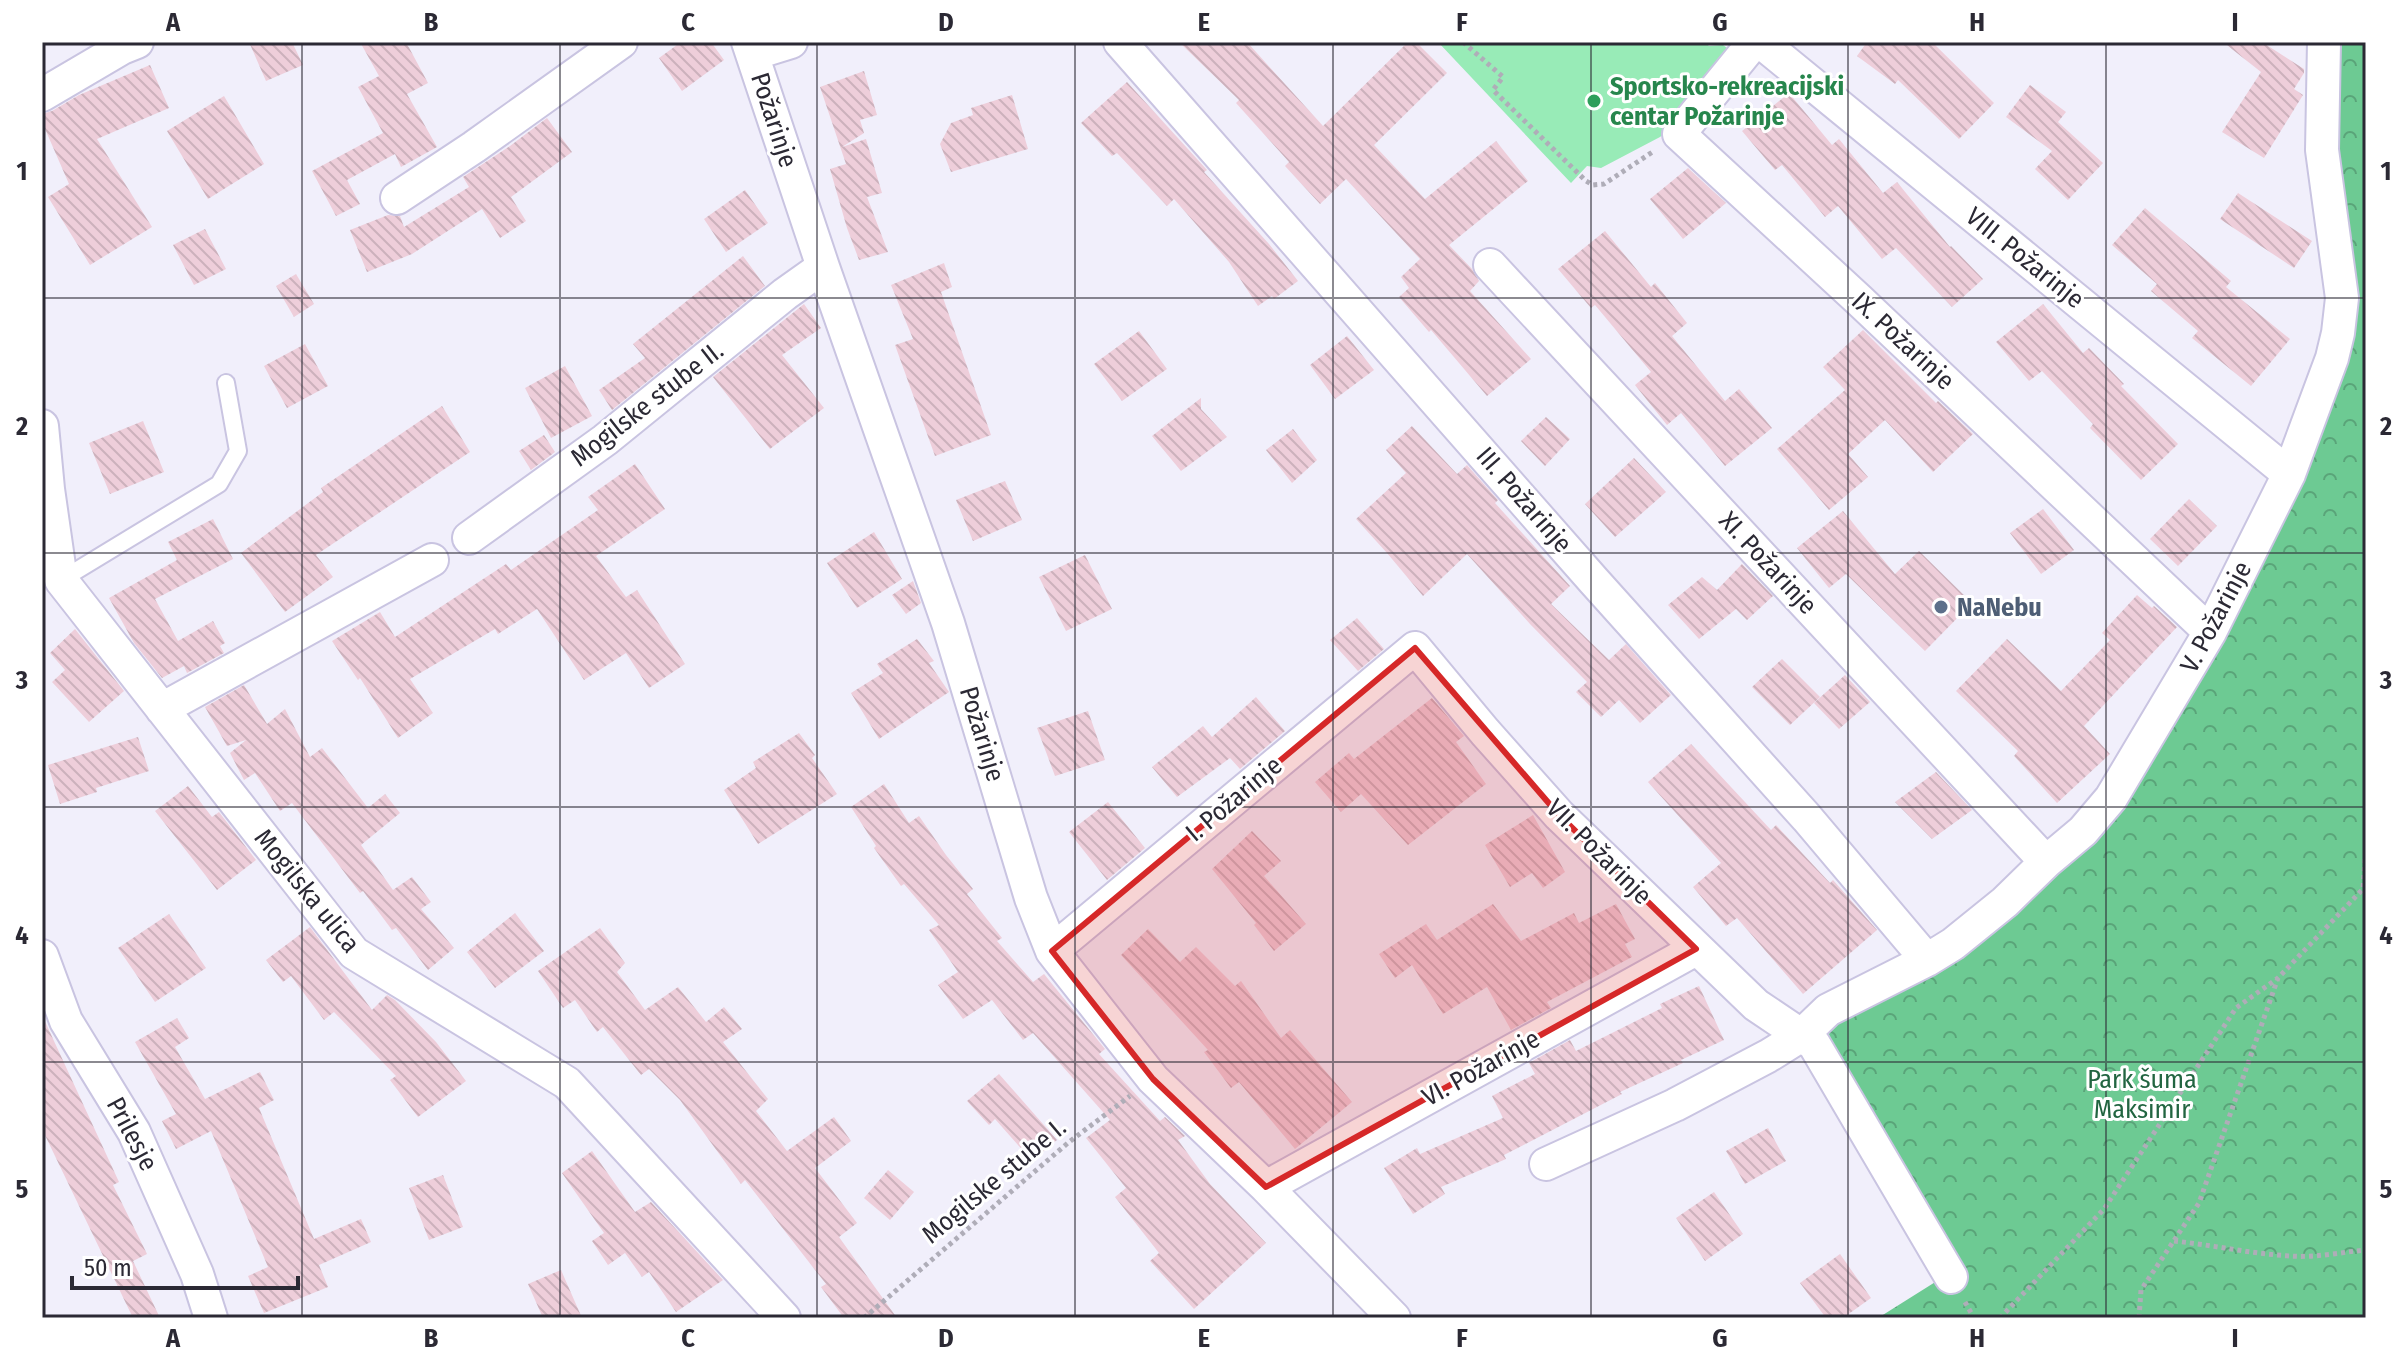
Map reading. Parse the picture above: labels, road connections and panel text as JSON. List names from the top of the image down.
{
  "streets": {
    "street": [
      "Požarinje",
      "VIII. Požarinje",
      "IX. Požarinje",
      "Mogilske stube II.",
      "III. Požarinje",
      "XI. Požarinje",
      "V. Požarinje",
      "I. Požarinje",
      "VII. Požarinje",
      "Mogilska ulica",
      "VI. Požarinje",
      "Prilesje"
    ],
    "path": ["Mogilske stube I."]
  },
  "crossings": [
    ["Požarinje", "Mogilske stube II."],
    ["Požarinje", "I. Požarinje"],
    ["Požarinje", "VI. Požarinje"],
    ["Požarinje", "Mogilske stube I."],
    ["VIII. Požarinje", "V. Požarinje"],
    ["IX. Požarinje", "V. Požarinje"],
    ["III. Požarinje", "V. Požarinje"],
    ["XI. Požarinje", "V. Požarinje"],
    ["V. Požarinje", "VII. Požarinje"],
    ["I. Požarinje", "VII. Požarinje"],
    ["VII. Požarinje", "VI. Požarinje"]
  ],
  "parks": ["Park šuma Maksimir"],
  "places": ["Sportsko-rekreacijski centar Požarinje", "NaNebu"],
  "scale_bar": "50 m",
  "grid": {
    "columns": [
      "A",
      "B",
      "C",
      "D",
      "E",
      "F",
      "G",
      "H",
      "I"
    ],
    "rows": [
      "1",
      "2",
      "3",
      "4",
      "5"
    ]
  }
}
